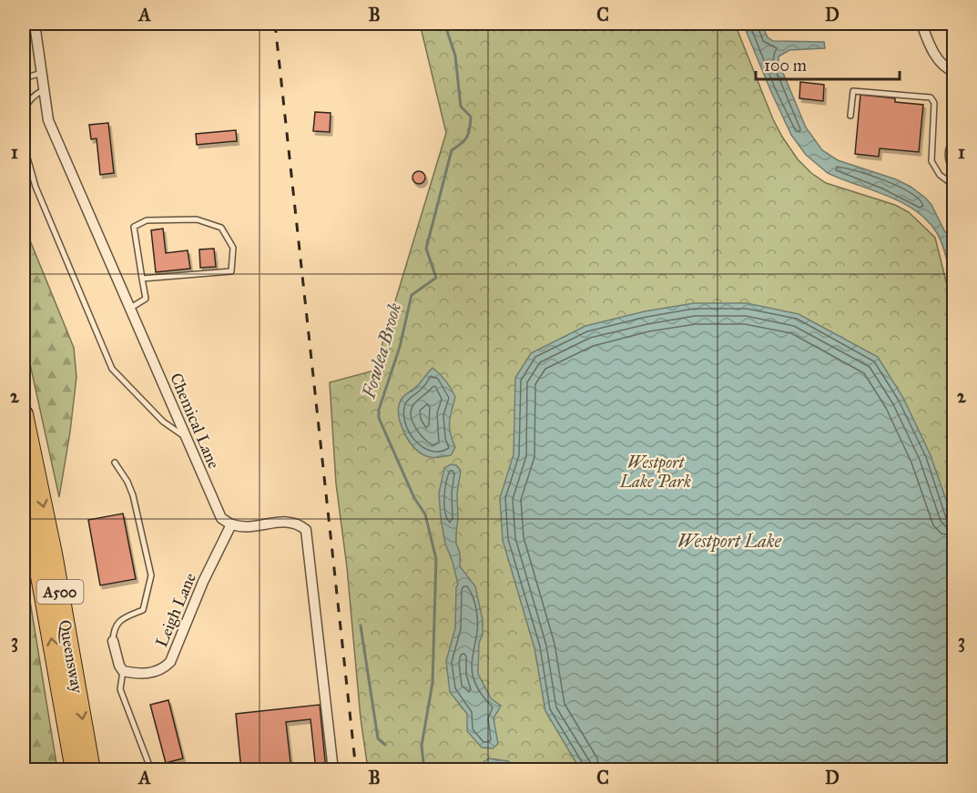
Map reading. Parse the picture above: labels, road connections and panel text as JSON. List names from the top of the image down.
{
  "streets": {
    "highway": ["A500", "Queensway"],
    "street": ["Chemical Lane", "Leigh Lane"]
  },
  "crossings": [
    ["Chemical Lane", "Leigh Lane"]
  ],
  "water": ["Fowlea Brook", "Westport Lake"],
  "parks": ["Westport Lake Park"],
  "scale_bar": "100 m",
  "grid": {
    "columns": [
      "A",
      "B",
      "C",
      "D"
    ],
    "rows": ["1", "2", "3"]
  }
}
